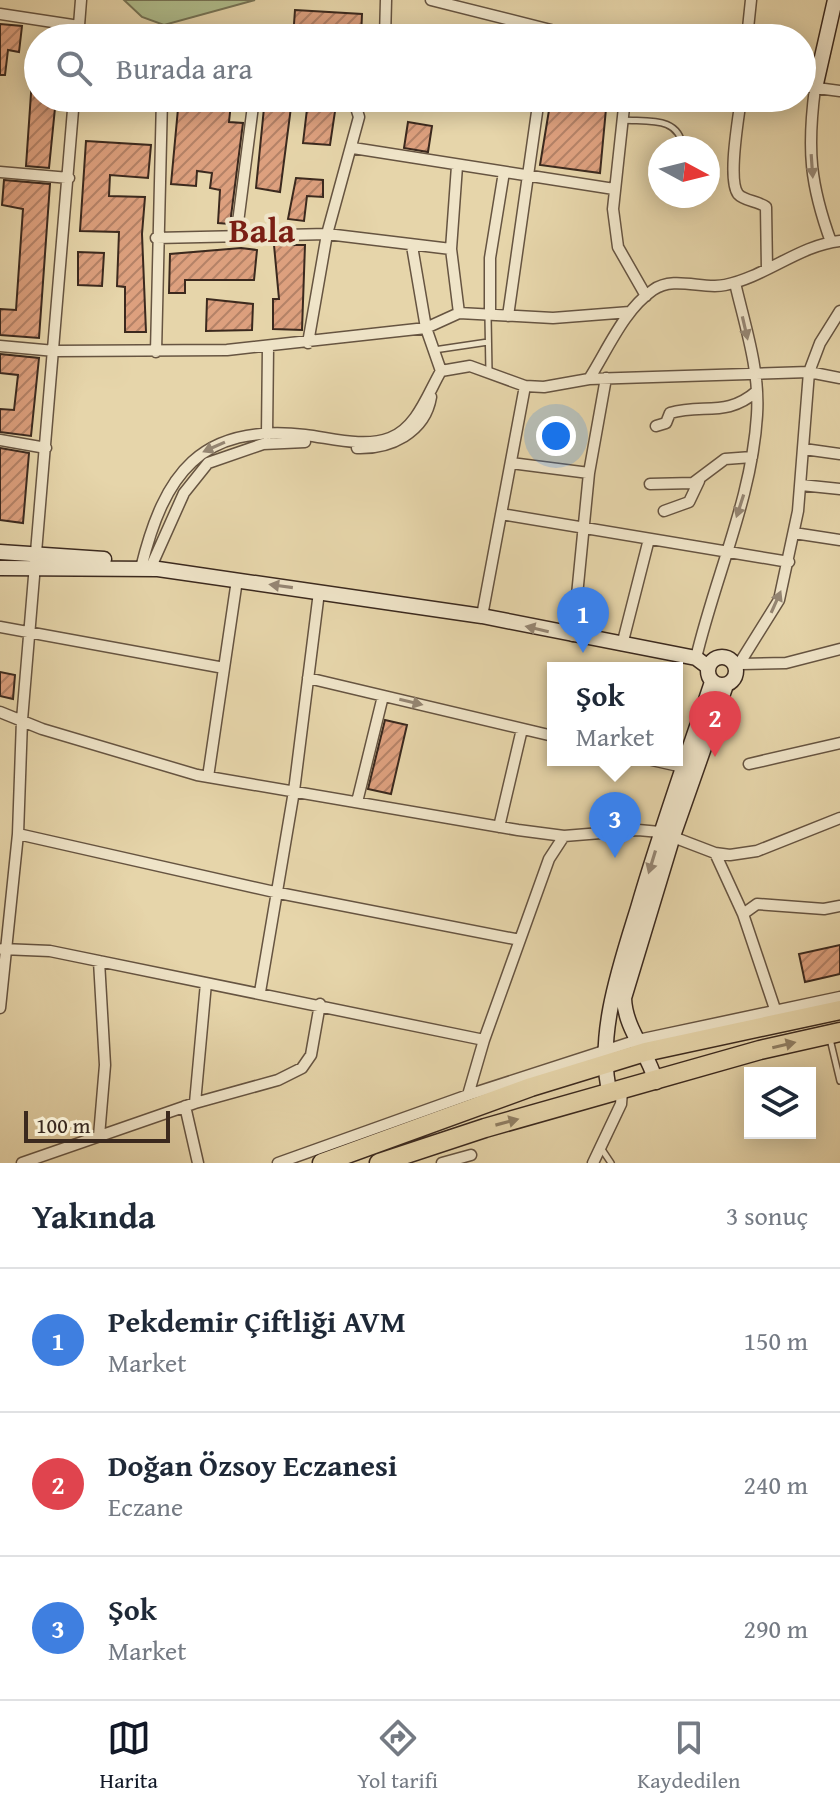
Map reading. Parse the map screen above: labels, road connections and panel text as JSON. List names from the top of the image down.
{
  "districts": ["Bala"],
  "scale_bar": "100 m",
  "north": "right",
  "page": {
    "search": "Burada ara",
    "pins": ["1", "2", "3"],
    "popup": ["Şok", "Market"],
    "scale": "100 m",
    "heading": ["Yakında", "3 sonuç"],
    "list": [
      {
        "mark": "1",
        "name": "Pekdemir Çiftliği AVM",
        "note": "Market",
        "value": "150 m"
      },
      {
        "mark": "2",
        "name": "Doğan Özsoy Eczanesi",
        "note": "Eczane",
        "value": "240 m"
      },
      {
        "mark": "3",
        "name": "Şok",
        "note": "Market",
        "value": "290 m"
      }
    ],
    "nav": ["Harita", "Yol tarifi", "Kaydedilen"]
  }
}
